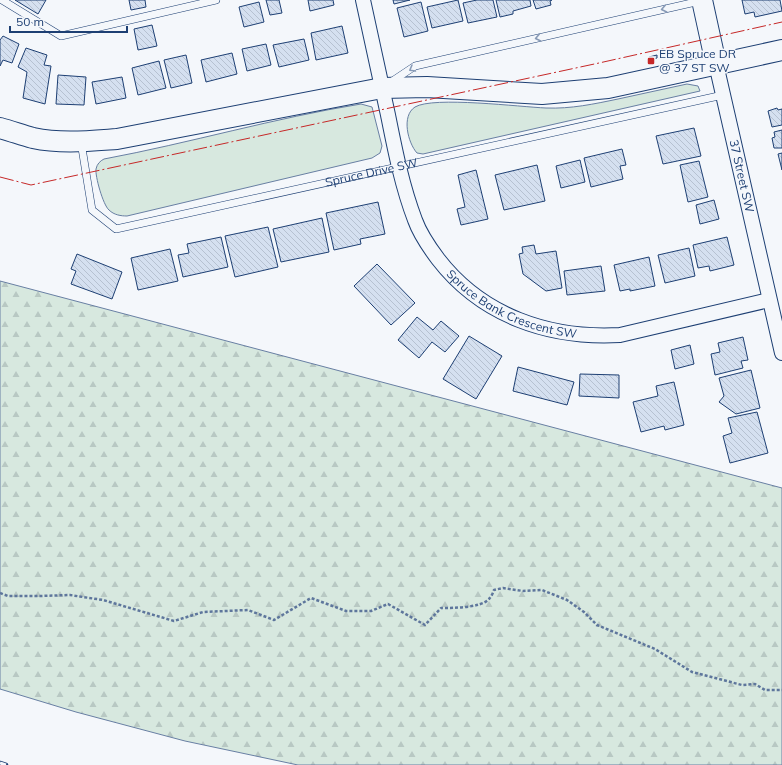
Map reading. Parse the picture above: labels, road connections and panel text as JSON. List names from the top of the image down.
{
  "streets": {
    "street": ["37 Street SW", "Spruce Bank Crescent SW"],
    "lane": ["Spruce Drive SW"]
  },
  "crossings": [
    ["Spruce Drive SW", "37 Street SW"],
    ["Spruce Drive SW", "Spruce Bank Crescent SW"],
    ["37 Street SW", "Spruce Bank Crescent SW"]
  ],
  "places": {
    "transit": ["EB Spruce DR @ 37 ST SW"]
  },
  "scale_bar": "50 m"
}
